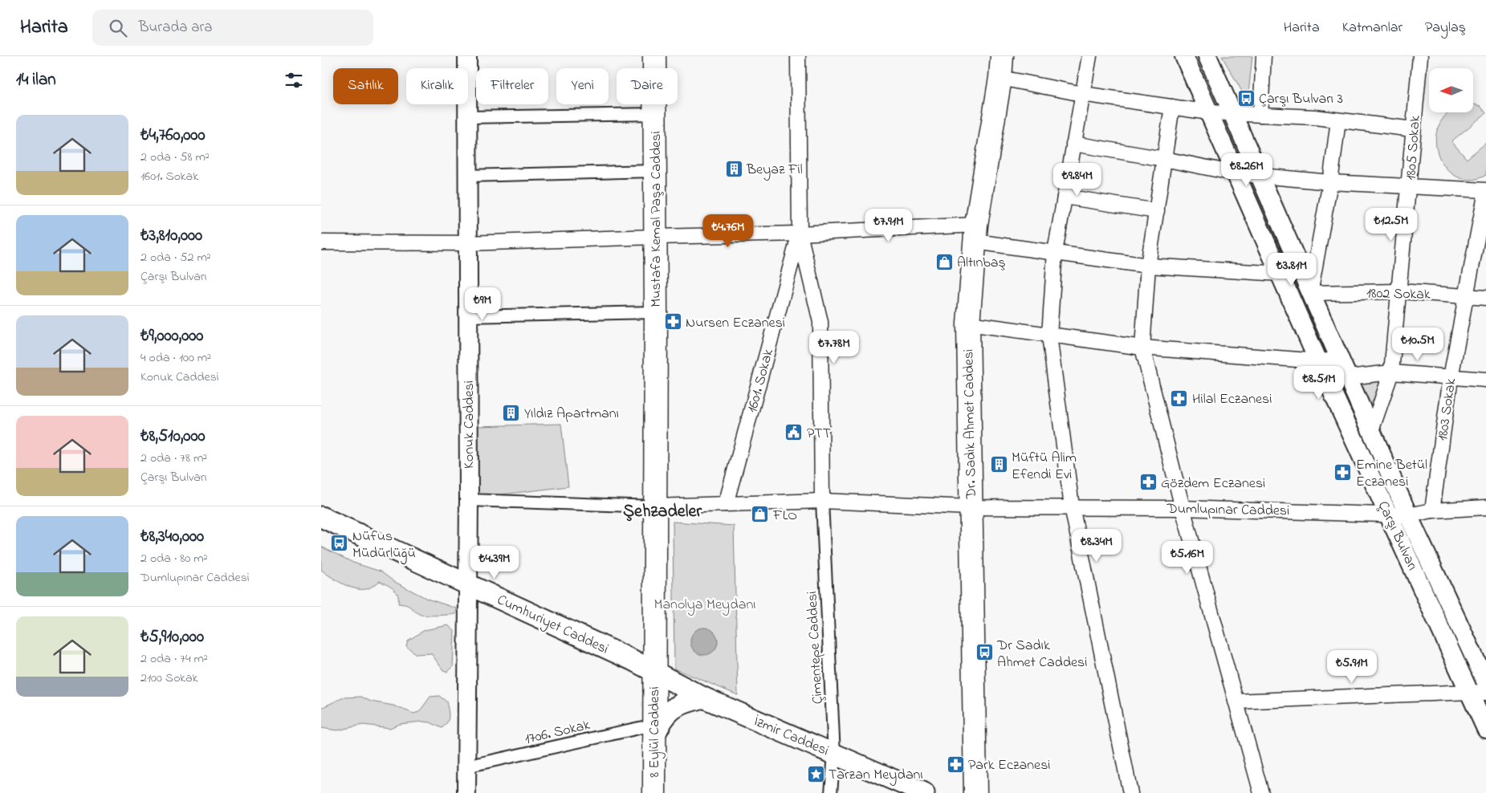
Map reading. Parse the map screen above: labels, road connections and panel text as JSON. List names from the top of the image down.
{
  "streets": {
    "main road": [
      "Mustafa Kemal Paşa Caddesi",
      "Dr. Sadık Ahmet Caddesi",
      "Cumhuriyet Caddesi",
      "8 Eylül Caddesi",
      "İzmir Caddesi"
    ],
    "street": [
      "1805 Sokak",
      "1802 Sokak",
      "1601. Sokak",
      "1803 Sokak",
      "Konuk Caddesi",
      "Dumlupınar Caddesi",
      "Çarşı Bulvarı",
      "Çimentepe Caddesi",
      "1706. Sokak"
    ]
  },
  "crossings": [
    ["1805 Sokak", "1802 Sokak"],
    ["1805 Sokak", "Çarşı Bulvarı"],
    ["Mustafa Kemal Paşa Caddesi", "Dumlupınar Caddesi"],
    ["Mustafa Kemal Paşa Caddesi", "Cumhuriyet Caddesi"],
    ["Mustafa Kemal Paşa Caddesi", "8 Eylül Caddesi"],
    ["1802 Sokak", "1803 Sokak"],
    ["1802 Sokak", "Çarşı Bulvarı"],
    ["1601. Sokak", "Dumlupınar Caddesi"],
    ["1803 Sokak", "Dumlupınar Caddesi"],
    ["Dr. Sadık Ahmet Caddesi", "Dumlupınar Caddesi"],
    ["Konuk Caddesi", "Cumhuriyet Caddesi"],
    ["Konuk Caddesi", "1706. Sokak"],
    ["Dumlupınar Caddesi", "Çarşı Bulvarı"],
    ["Dumlupınar Caddesi", "Çimentepe Caddesi"],
    ["Cumhuriyet Caddesi", "8 Eylül Caddesi"],
    ["Cumhuriyet Caddesi", "İzmir Caddesi"],
    ["Çimentepe Caddesi", "İzmir Caddesi"],
    ["1706. Sokak", "8 Eylül Caddesi"]
  ],
  "districts": ["Şehzadeler"],
  "parks": ["Manolya Meydanı"],
  "places": {
    "bus stop": ["Çarşı Bulvarı 3", "Nüfus Müdürlüğü", "Dr Sadık Ahmet Caddesi"],
    "building": ["Beyaz Fil", "Yıldız Apartmanı", "Müftü Alim Efendi Evi"],
    "shop": ["Altınbaş", "FLO"],
    "pharmacy": [
      "Nursen Eczanesi",
      "Hilal Eczanesi",
      "Emine Betül Eczanesi",
      "Gözdem Eczanesi",
      "Park Eczanesi"
    ],
    "public building": ["PTT"],
    "place": ["Tarzan Meydanı"]
  },
  "north": "left",
  "page": {
    "header": "Harita",
    "search": "Burada ara",
    "nav": ["Harita", "Katmanlar", "Paylaş"],
    "heading": "14 ilan",
    "chip": [
      "Satılık",
      "Kiralık",
      "Filtreler",
      "Yeni",
      "Daire"
    ],
    "list": [
      {
        "name": "₺4,760,000",
        "note": "2 oda · 58 m² · 1601. Sokak"
      },
      {
        "name": "₺3,810,000",
        "note": "2 oda · 52 m² · Çarşı Bulvarı"
      },
      {
        "name": "₺9,000,000",
        "note": "4 oda · 100 m² · Konuk Caddesi"
      },
      {
        "name": "₺8,510,000",
        "note": "2 oda · 78 m² · Çarşı Bulvarı"
      },
      {
        "name": "₺8,340,000",
        "note": "2 oda · 80 m² · Dumlupınar Caddesi"
      },
      {
        "name": "₺5,910,000",
        "note": "2 oda · 74 m² · 2100 Sokak"
      }
    ],
    "price": [
      "₺8.26M",
      "₺9.84M",
      "₺12.5M",
      "₺7.91M",
      "₺4.76M",
      "₺3.81M",
      "₺9M",
      "₺10.5M",
      "₺7.78M",
      "₺8.51M",
      "₺8.34M",
      "₺5.16M",
      "₺4.39M",
      "₺5.91M"
    ]
  }
}
